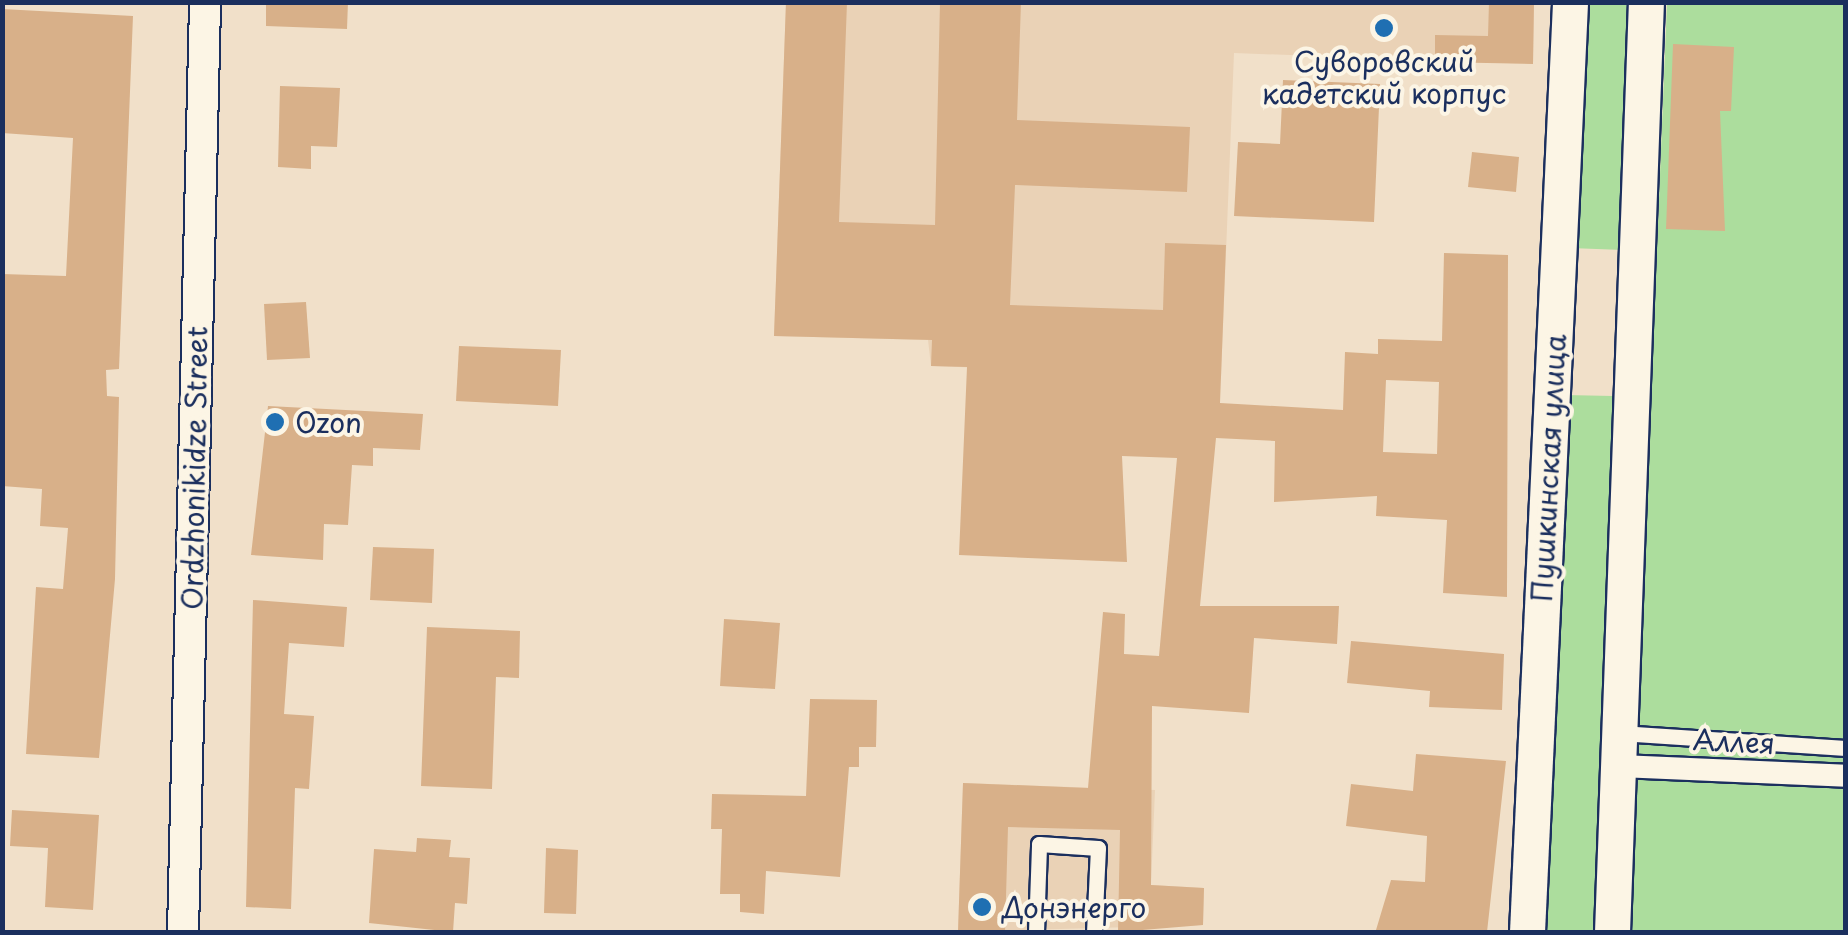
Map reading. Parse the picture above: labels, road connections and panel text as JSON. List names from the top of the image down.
{
  "streets": {
    "street": ["Ordzhonikidze Street", "Пушкинская улица", "Аллея"]
  },
  "places": ["Суворовский кадетский корпус", "Ozon", "Донэнерго"]
}
